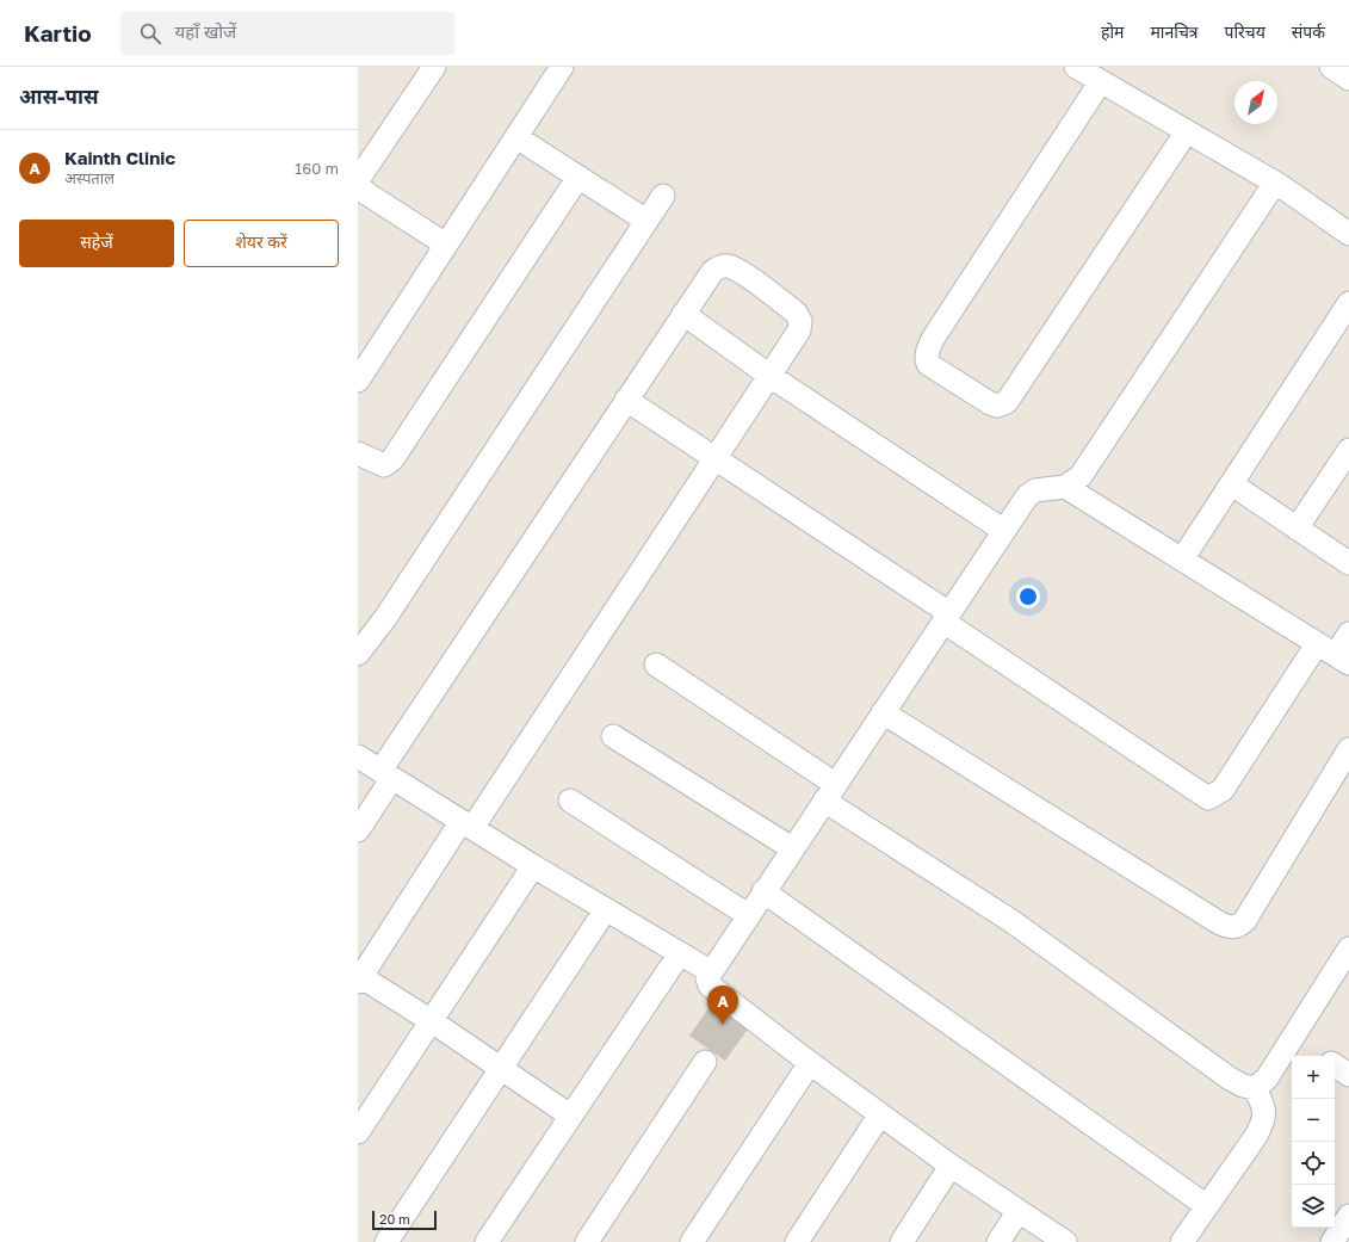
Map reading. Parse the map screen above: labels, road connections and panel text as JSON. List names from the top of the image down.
{
  "scale_bar": "20 m",
  "north": "top right",
  "page": {
    "header": "Kartio",
    "search": "यहाँ खोजें",
    "nav": [
      "होम",
      "मानचित्र",
      "परिचय",
      "संपर्क"
    ],
    "heading": "आस-पास",
    "list": [
      {
        "mark": "A",
        "name": "Kainth Clinic",
        "note": "अस्पताल",
        "value": "160 m"
      }
    ],
    "buttons": ["सहेजें", "शेयर करें"],
    "pins": "A",
    "map_buttons": ["+", "−"],
    "scale": "20 m"
  }
}
